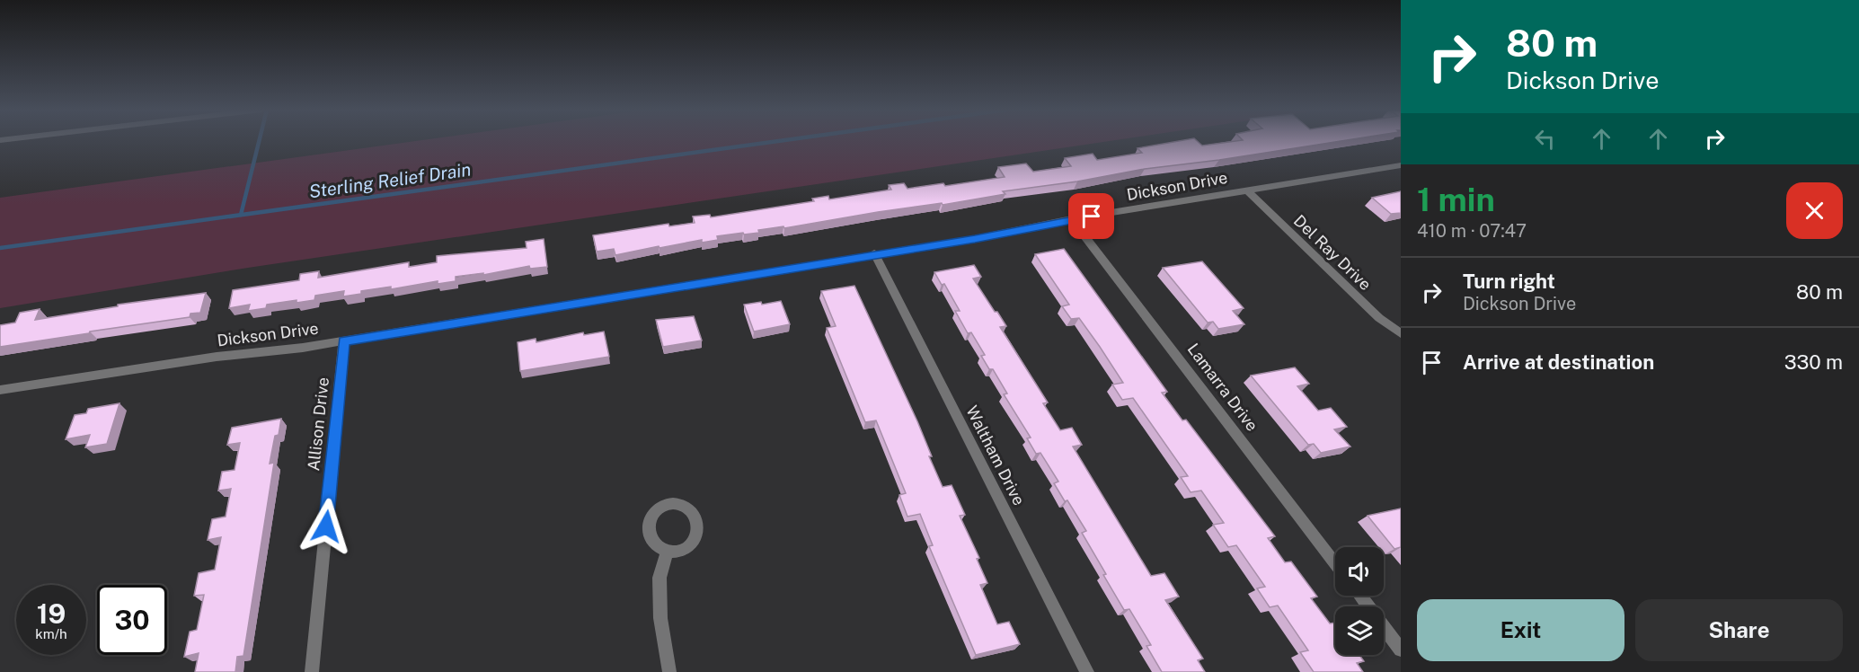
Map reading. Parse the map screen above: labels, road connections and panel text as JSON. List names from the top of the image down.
{
  "streets": {
    "street": [
      "Dickson Drive",
      "Del Ray Drive",
      "Lamarra Drive",
      "Allison Drive",
      "Waltham Drive"
    ]
  },
  "crossings": [
    ["Dickson Drive", "Del Ray Drive"],
    ["Dickson Drive", "Lamarra Drive"],
    ["Dickson Drive", "Allison Drive"],
    ["Dickson Drive", "Waltham Drive"]
  ],
  "water": ["Sterling Relief Drain"],
  "page": {
    "turn": ["80 m", "Dickson Drive"],
    "heading": ["1 min", "410 m · 07:47"],
    "list": [
      {
        "name": "Turn right",
        "note": "Dickson Drive",
        "value": "80 m"
      },
      {
        "name": "Arrive at destination",
        "value": "330 m"
      }
    ],
    "speed": "19 km/h",
    "limit": "30",
    "buttons": ["Exit", "Share"]
  }
}
